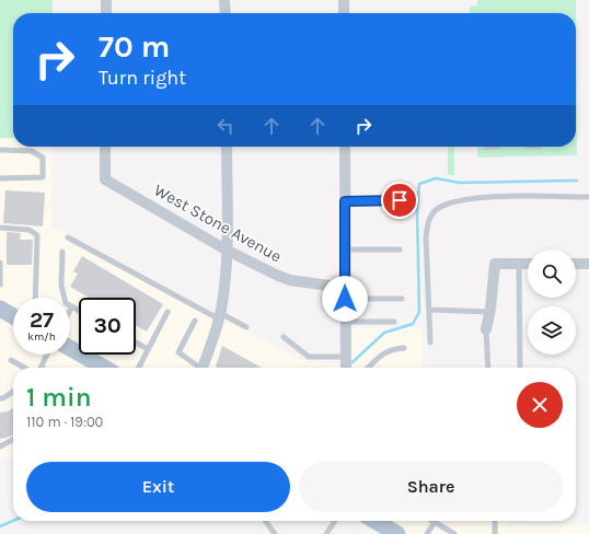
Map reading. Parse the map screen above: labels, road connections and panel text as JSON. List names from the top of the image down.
{
  "streets": {
    "street": ["West Stone Avenue"]
  },
  "page": {
    "turn": ["70 m", "Turn right"],
    "speed": "27 km/h",
    "limit": "30",
    "heading": ["1 min", "110 m · 19:00"],
    "buttons": ["Exit", "Share"]
  }
}
